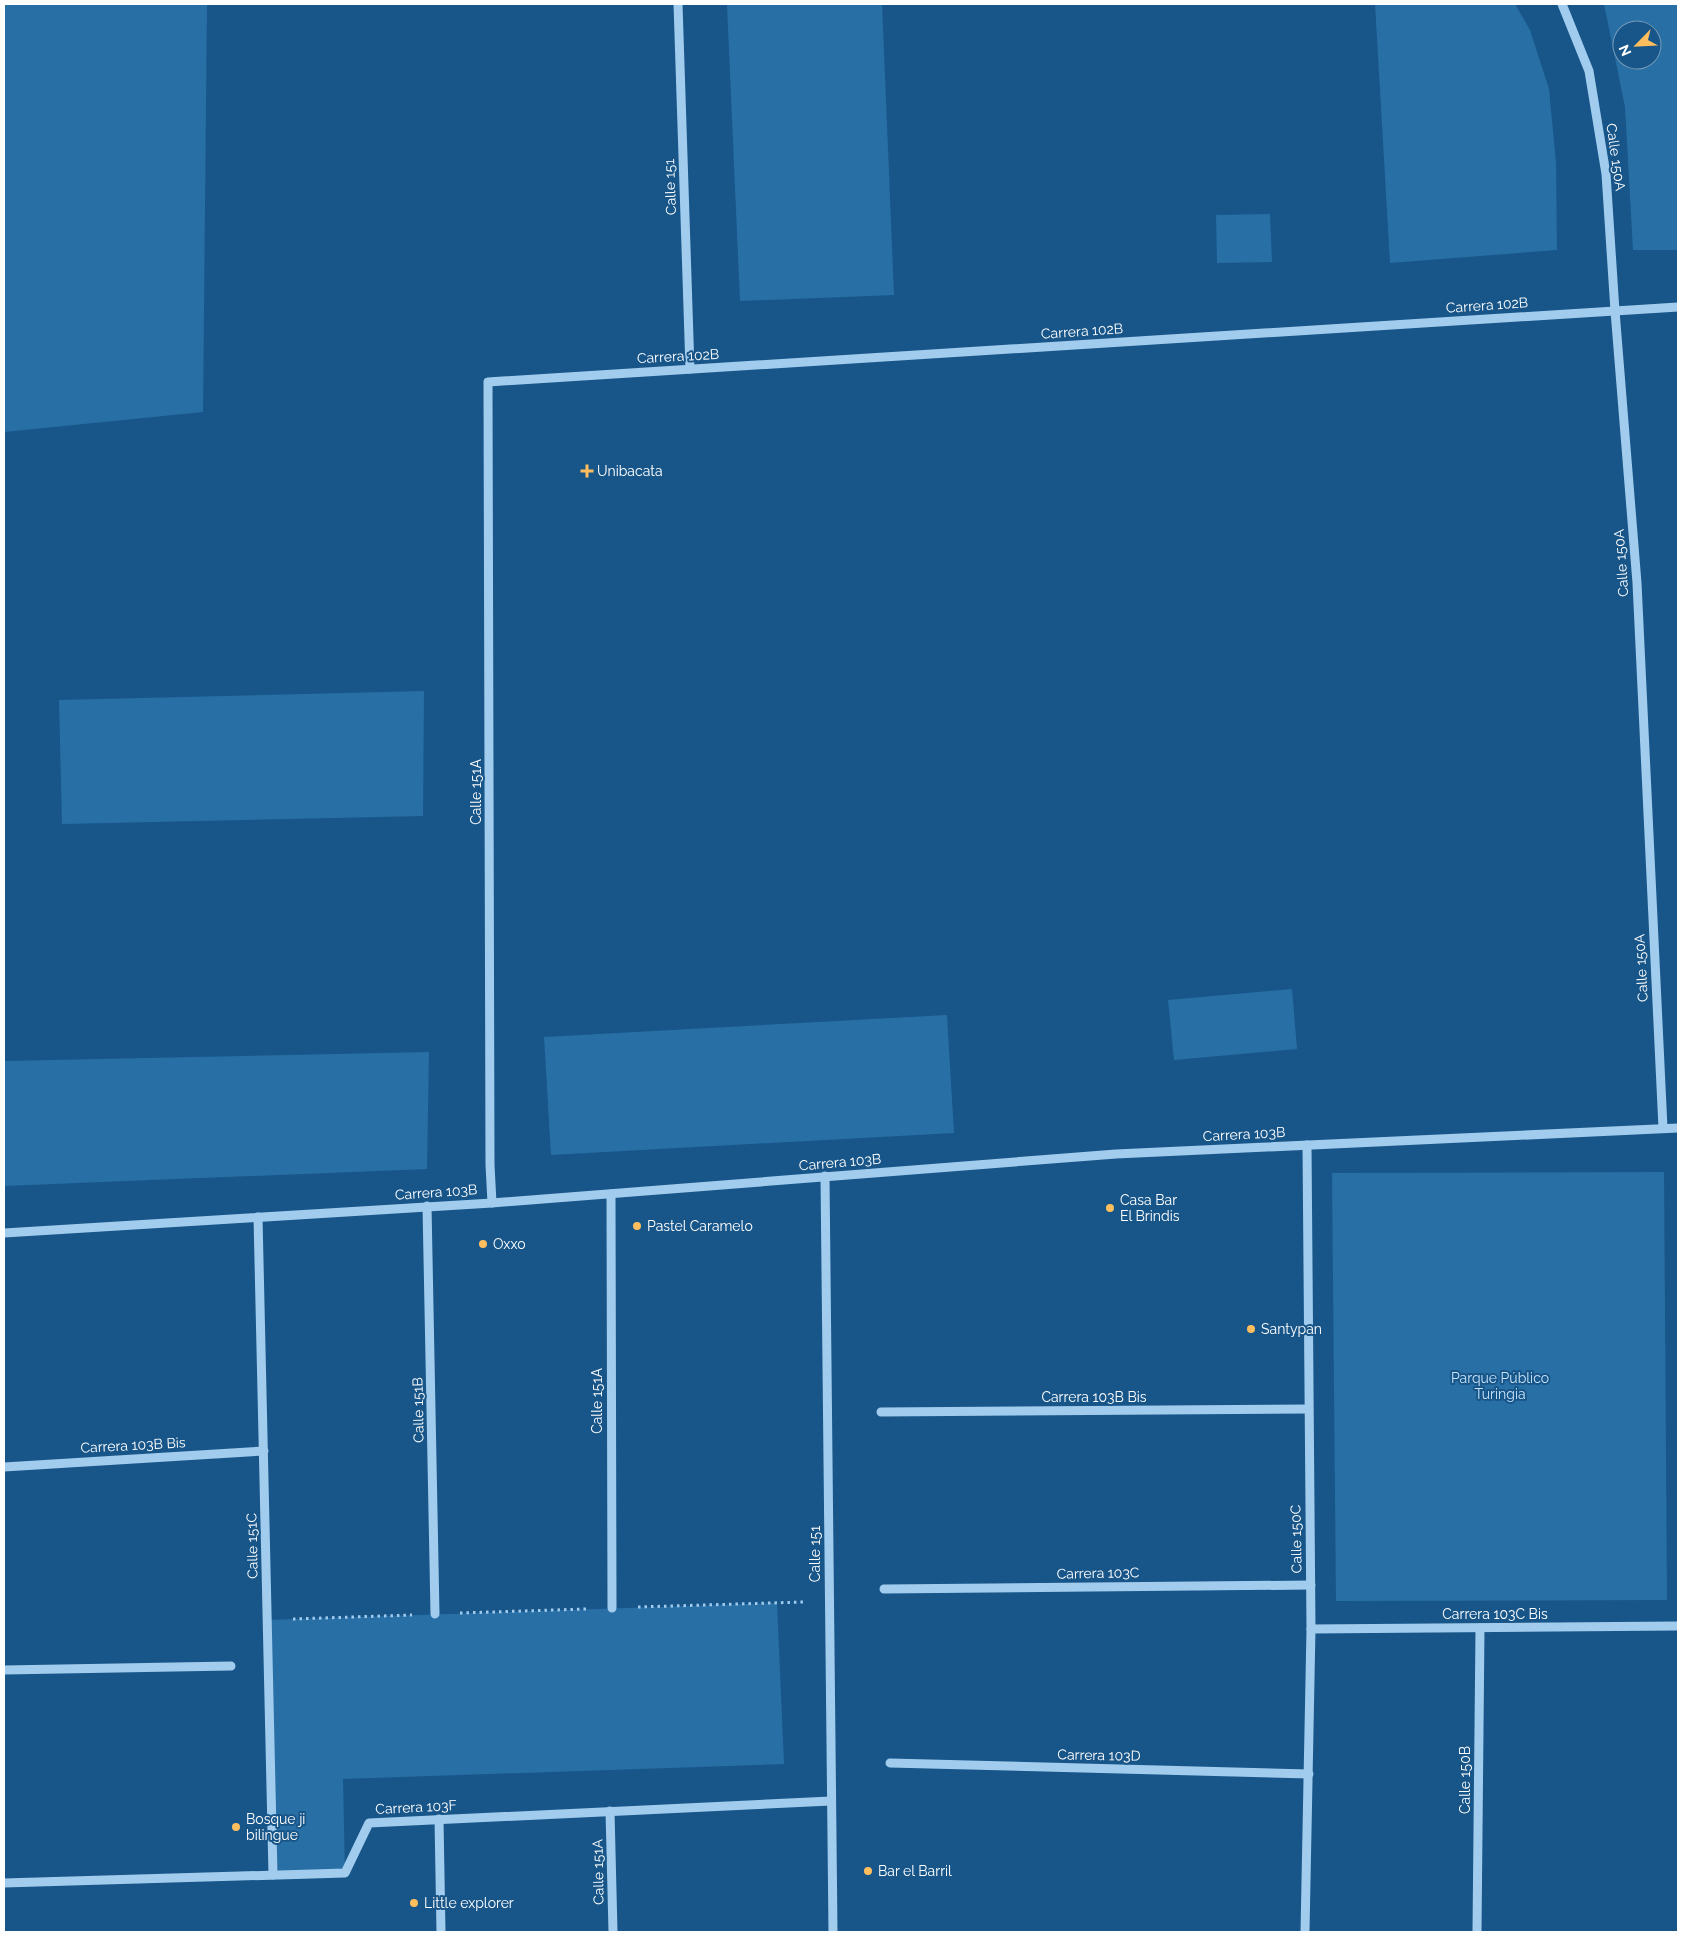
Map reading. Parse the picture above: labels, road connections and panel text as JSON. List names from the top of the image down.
{
  "streets": {
    "street": [
      "Calle 150A",
      "Calle 151",
      "Carrera 102B",
      "Calle 151A",
      "Carrera 103B",
      "Carrera 103B Bis",
      "Calle 151B",
      "Calle 150C",
      "Calle 151C",
      "Carrera 103C",
      "Carrera 103C Bis",
      "Carrera 103D",
      "Calle 150B",
      "Carrera 103F"
    ]
  },
  "crossings": [
    ["Calle 150A", "Carrera 102B"],
    ["Calle 150A", "Carrera 103B"],
    ["Calle 151", "Carrera 102B"],
    ["Calle 151", "Carrera 103B"],
    ["Calle 151", "Carrera 103F"],
    ["Carrera 102B", "Calle 151A"],
    ["Calle 151A", "Carrera 103B"],
    ["Calle 151A", "Carrera 103F"],
    ["Carrera 103B", "Calle 151B"],
    ["Carrera 103B", "Calle 150C"],
    ["Carrera 103B", "Calle 151C"],
    ["Carrera 103B Bis", "Calle 150C"],
    ["Carrera 103B Bis", "Calle 151C"],
    ["Calle 150C", "Carrera 103C"],
    ["Calle 150C", "Carrera 103C Bis"],
    ["Calle 150C", "Carrera 103D"],
    ["Calle 151C", "Carrera 103F"],
    ["Carrera 103C Bis", "Calle 150B"]
  ],
  "parks": ["Parque Público Turingia"],
  "places": {
    "health": ["Unibacata"],
    "other": [
      "Casa Bar El Brindis",
      "Pastel Caramelo",
      "Oxxo",
      "Santypan",
      "Bosque ji bilingue",
      "Bar el Barril",
      "Little explorer"
    ]
  },
  "north": "bottom left"
}
